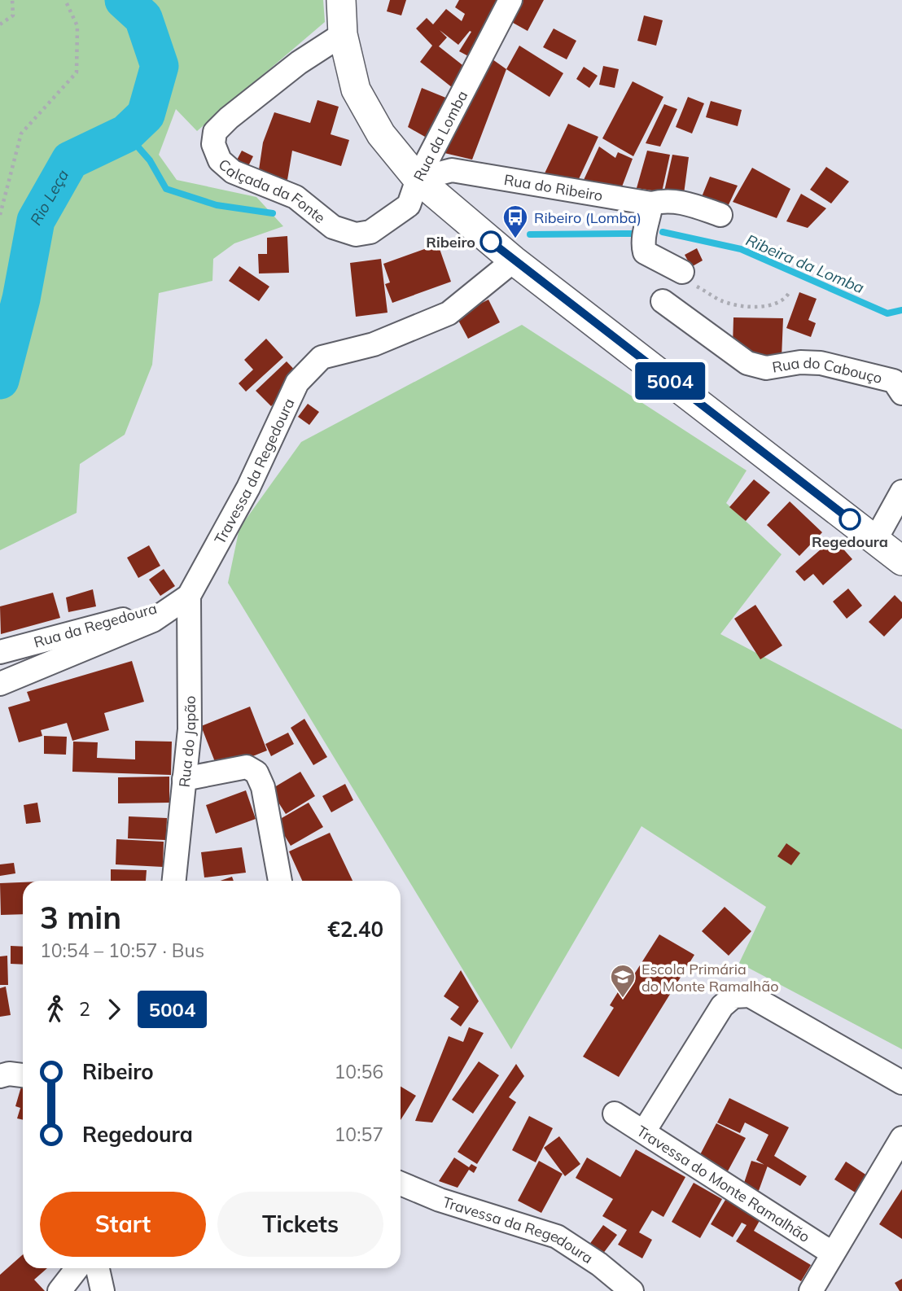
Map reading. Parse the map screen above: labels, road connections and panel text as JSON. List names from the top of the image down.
{
  "streets": {
    "main road": ["Rua da Lomba"],
    "street": [
      "Rua do Ribeiro",
      "Calçada da Fonte",
      "Rua do Cabouço",
      "Travessa da Regedoura",
      "Rua da Regedoura",
      "Rua do Japão",
      "Travessa do Monte Ramalhão"
    ]
  },
  "crossings": [
    ["Rua da Lomba", "Rua do Ribeiro"],
    ["Rua da Lomba", "Calçada da Fonte"],
    ["Rua da Lomba", "Travessa da Regedoura"],
    ["Rua do Ribeiro", "Calçada da Fonte"],
    ["Travessa da Regedoura", "Rua da Regedoura"],
    ["Travessa da Regedoura", "Rua do Japão"],
    ["Rua da Regedoura", "Rua do Japão"]
  ],
  "water": ["Rio Leça", "Ribeira da Lomba"],
  "places": {
    "bus stop": ["Ribeiro (Lomba)"],
    "other": ["Ribeiro", "Regedoura"],
    "school or university": ["Escola Primária do Monte Ramalhão"]
  },
  "lines": ["bus line 5004"],
  "page": {
    "on_map": "5004",
    "heading": ["3 min", "10:54 – 10:57 · Bus", "€2.40"],
    "legs": ["2", "5004"],
    "list": [
      {
        "name": "Ribeiro",
        "value": "10:56"
      },
      {
        "name": "Regedoura",
        "value": "10:57"
      }
    ],
    "buttons": ["Start", "Tickets"]
  }
}
